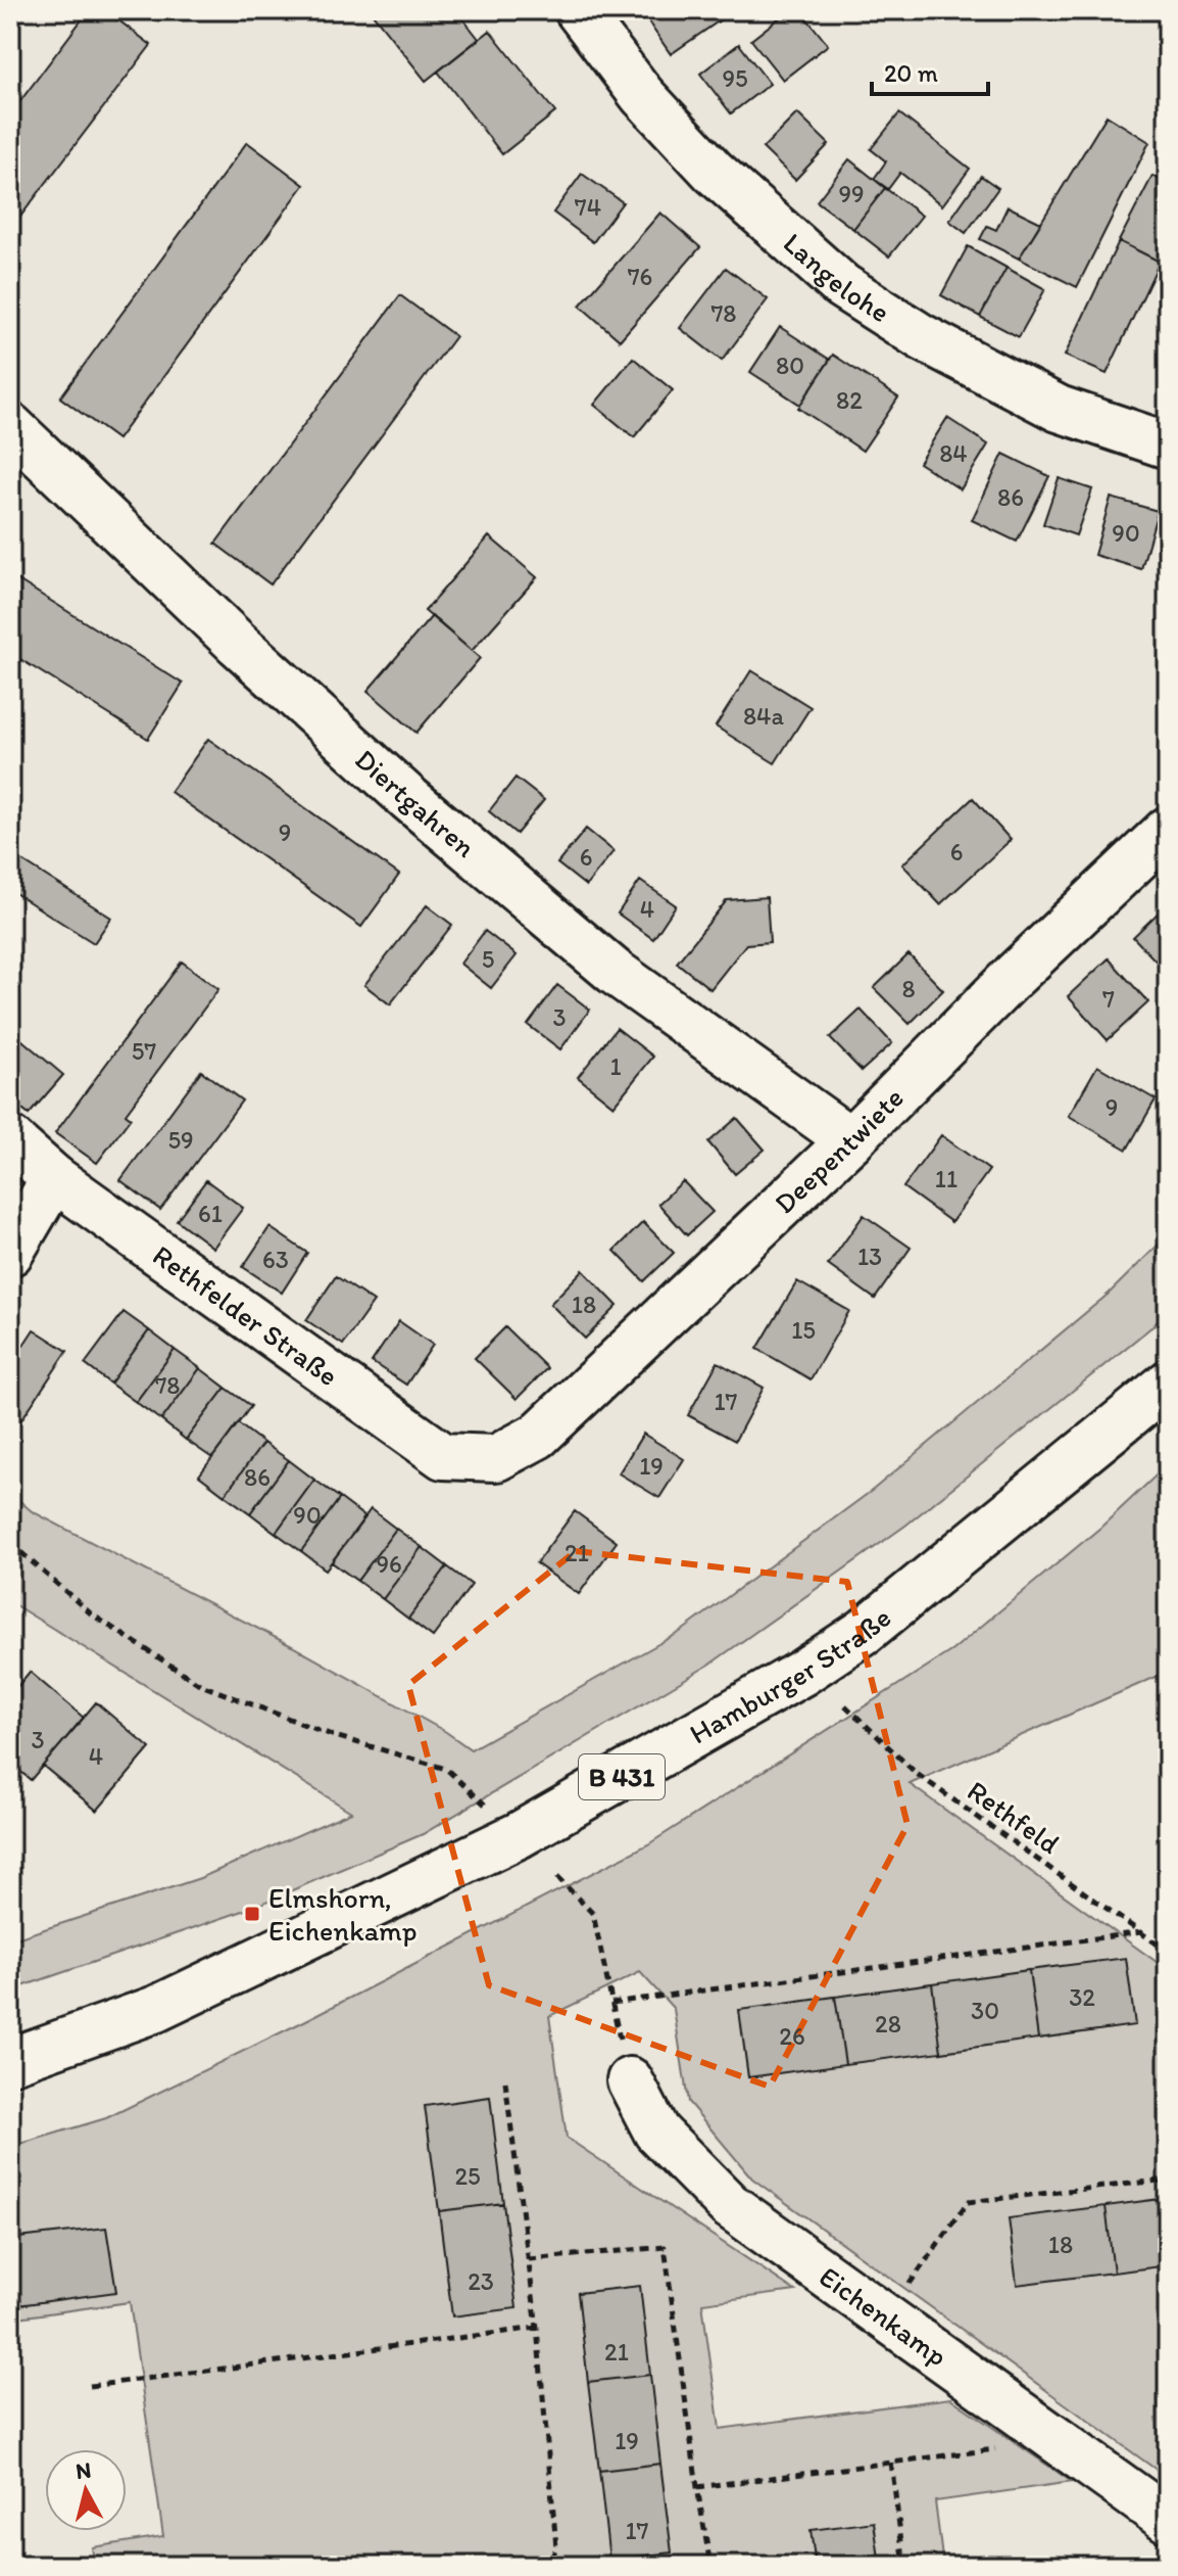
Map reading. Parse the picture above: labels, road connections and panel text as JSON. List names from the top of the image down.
{
  "streets": {
    "street": [
      "Langelohe",
      "Diertgahren",
      "Deepentwiete",
      "Rethfelder Straße",
      "Hamburger Straße",
      "B 431",
      "Eichenkamp"
    ],
    "path": ["Rethfeld"]
  },
  "crossings": [
    ["Diertgahren", "Deepentwiete"],
    ["Deepentwiete", "Rethfelder Straße"]
  ],
  "places": {
    "transit": ["Elmshorn, Eichenkamp"]
  },
  "house_numbers": [
    "95",
    "99",
    "74",
    "76",
    "78",
    "80",
    "82",
    "84",
    "86",
    "90",
    "84a",
    "9",
    "6",
    "6",
    "4",
    "5",
    "8",
    "7",
    "3",
    "57",
    "1",
    "9",
    "59",
    "11",
    "61",
    "13",
    "63",
    "18",
    "15",
    "78",
    "17",
    "19",
    "86",
    "90",
    "21",
    "96",
    "3",
    "4",
    "32",
    "30",
    "28",
    "26",
    "25",
    "18",
    "23",
    "21",
    "19",
    "17"
  ],
  "scale_bar": "20 m",
  "north": "top"
}
